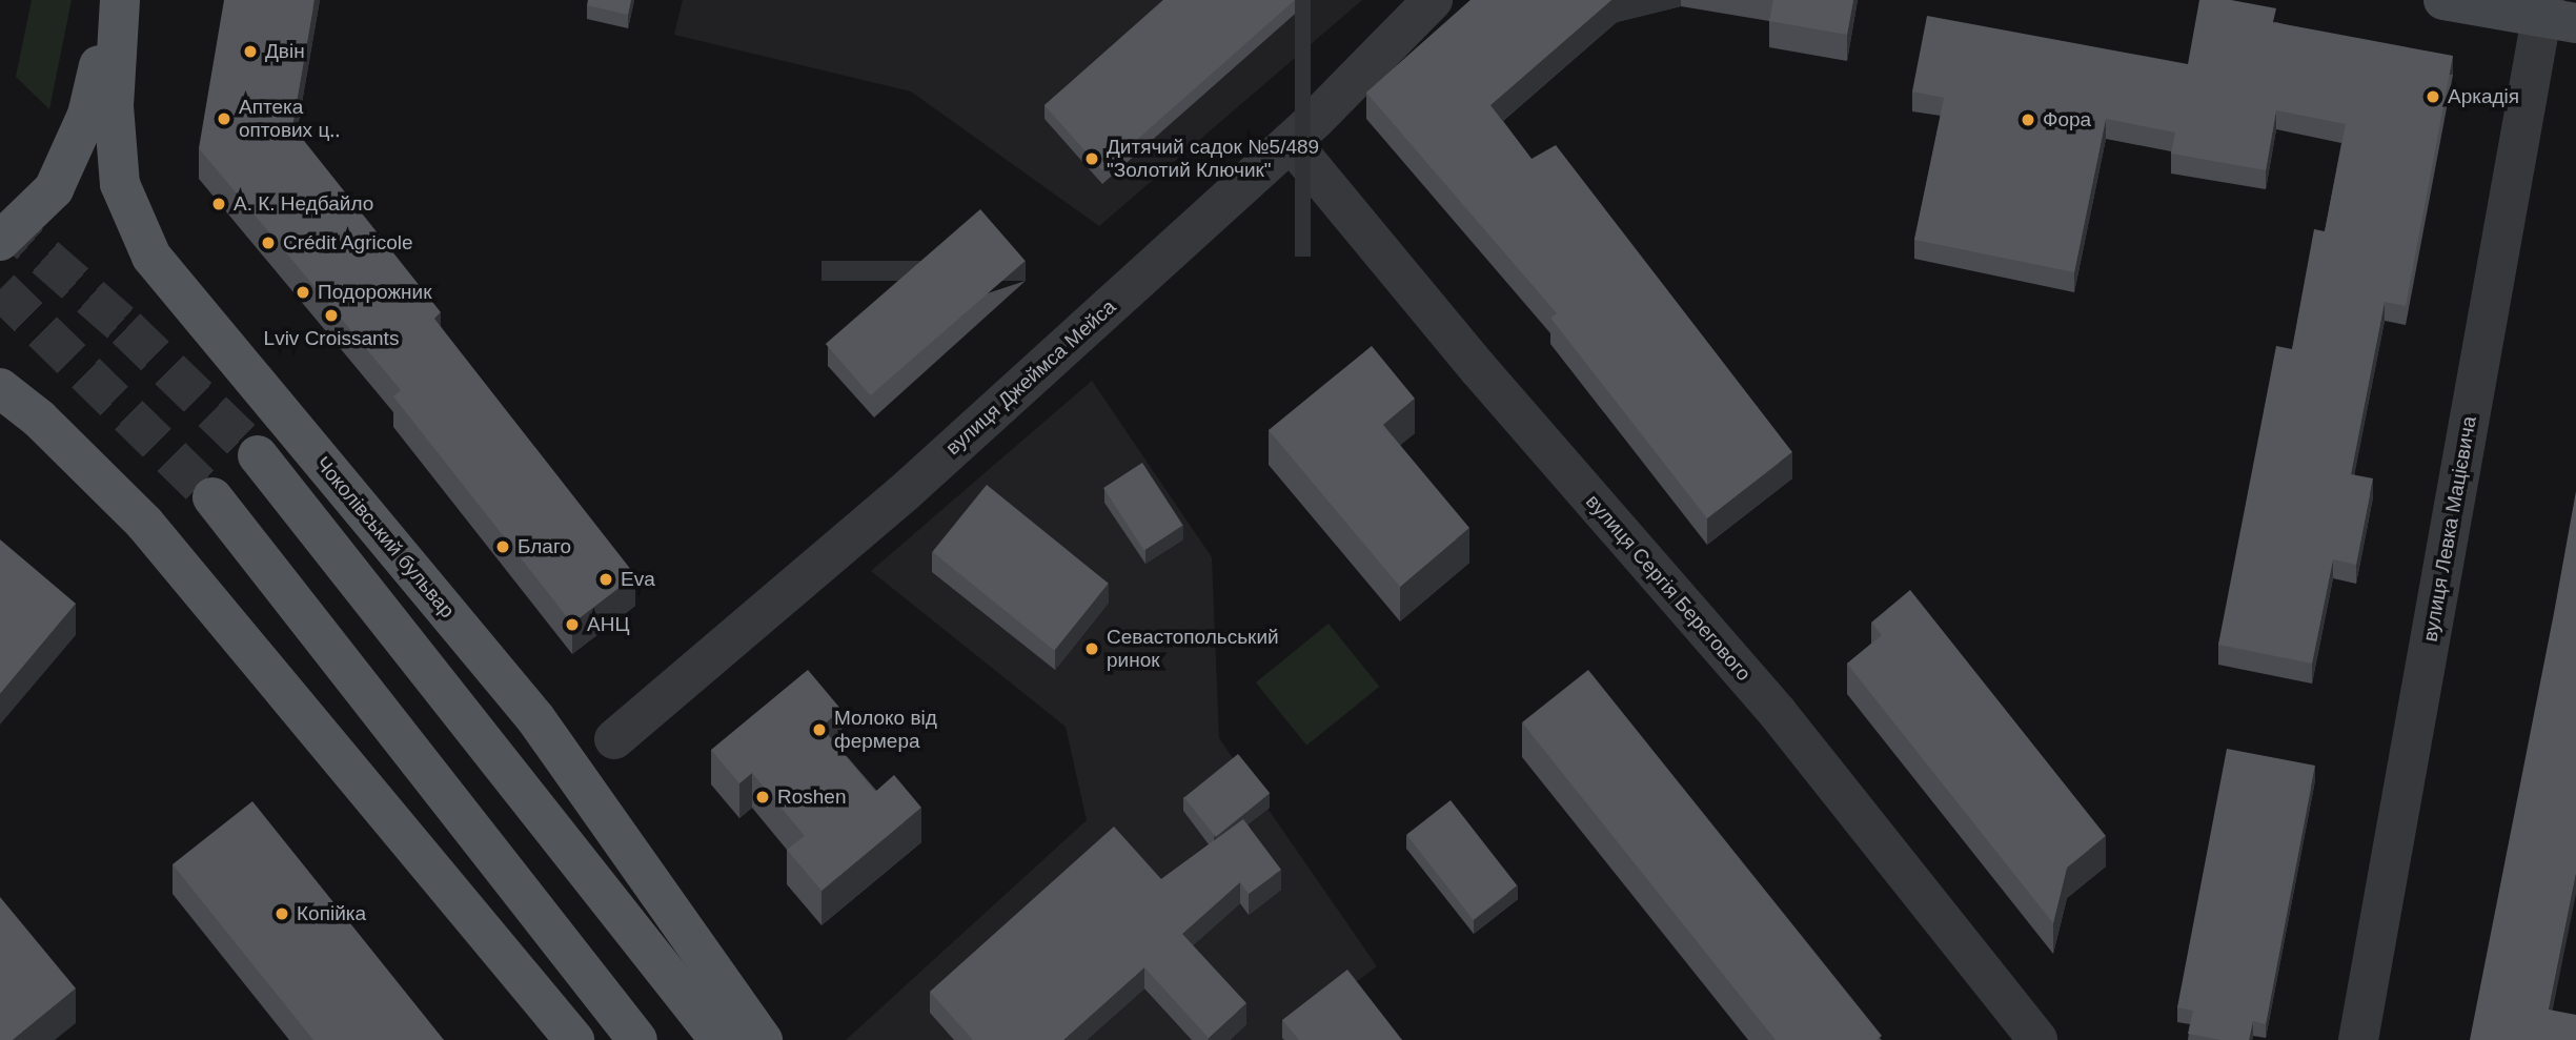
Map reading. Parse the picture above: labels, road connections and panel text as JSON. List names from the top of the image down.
{
  "streets": {
    "main road": ["Чоколівський бульвар"],
    "street": ["вулиця Джеймса Мейса", "вулиця Левка Мацієвича", "вулиця Сергія Берегового"]
  },
  "crossings": [
    ["вулиця Джеймса Мейса", "вулиця Сергія Берегового"]
  ],
  "places": [
    "Двін",
    "Аркадія",
    "Аптека оптових ц‥",
    "Фора",
    "Дитячий садок №5/489 \"Золотий Ключик\"",
    "А. К. Недбайло",
    "Crédit Agricole",
    "Подорожник",
    "Lviv Croissants",
    "Благо",
    "Eva",
    "АНЦ",
    "Севастопольський ринок",
    "Молоко від фермера",
    "Roshen",
    "Копійка"
  ]
}
